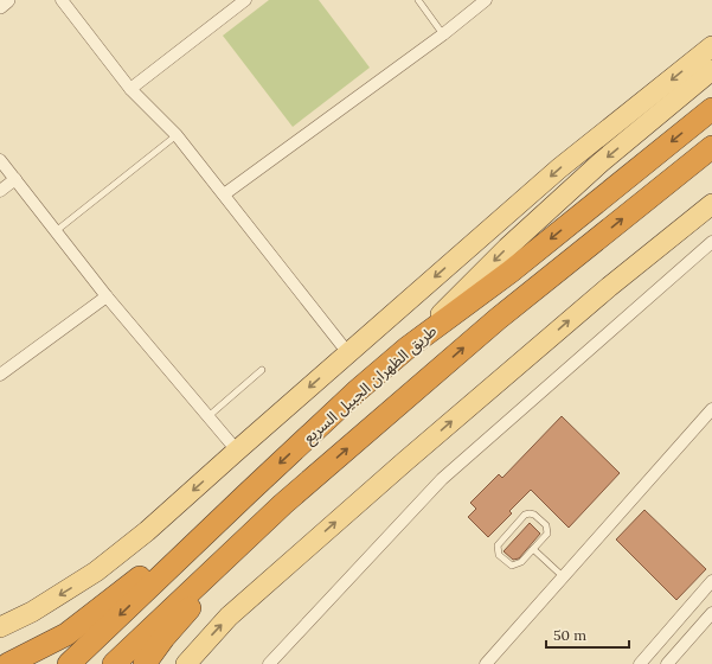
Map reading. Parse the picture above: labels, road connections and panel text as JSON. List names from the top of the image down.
{
  "streets": {
    "highway": ["طريق الظهران الجبيل السريع"]
  },
  "scale_bar": "50 m"
}
